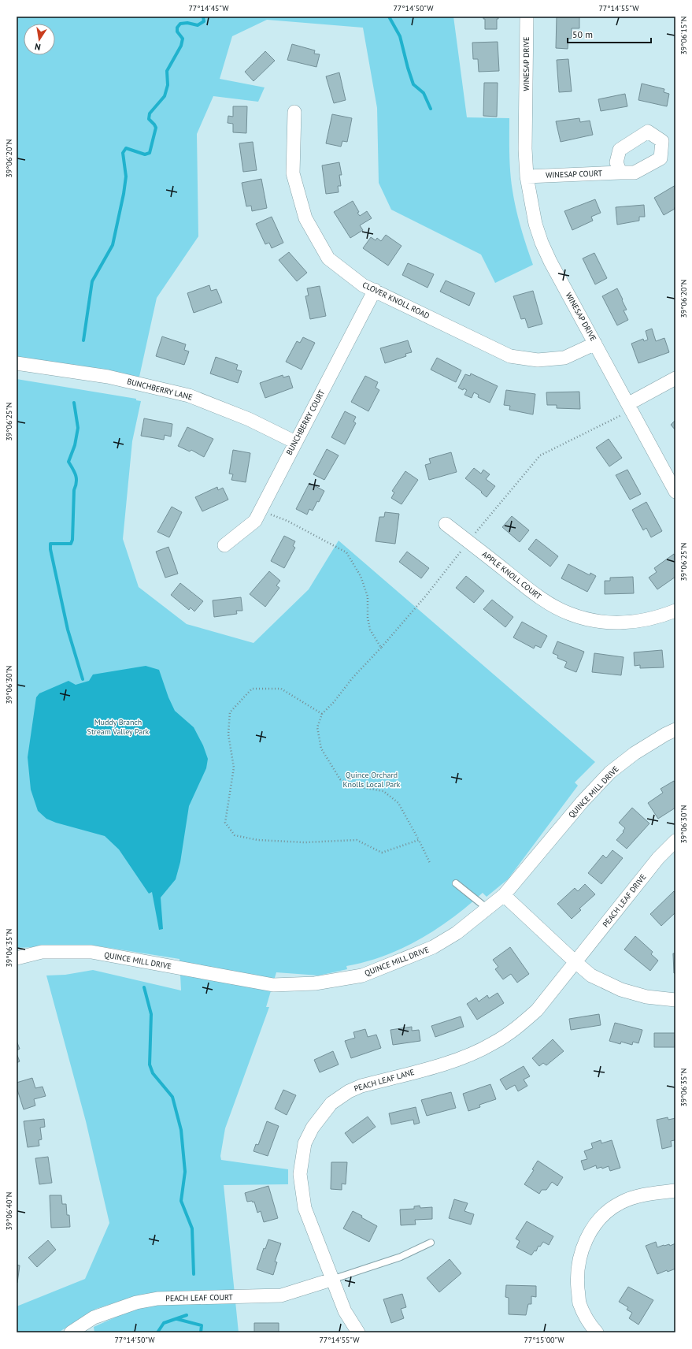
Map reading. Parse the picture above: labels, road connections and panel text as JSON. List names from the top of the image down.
{
  "streets": {
    "street": [
      "WINESAP DRIVE",
      "WINESAP COURT",
      "CLOVER KNOLL ROAD",
      "BUNCHBERRY LANE",
      "BUNCHBERRY COURT",
      "APPLE KNOLL COURT",
      "QUINCE MILL DRIVE",
      "PEACH LEAF DRIVE",
      "PEACH LEAF LANE",
      "PEACH LEAF COURT"
    ]
  },
  "crossings": [
    ["WINESAP DRIVE", "WINESAP COURT"],
    ["WINESAP DRIVE", "CLOVER KNOLL ROAD"],
    ["CLOVER KNOLL ROAD", "BUNCHBERRY COURT"],
    ["BUNCHBERRY LANE", "BUNCHBERRY COURT"],
    ["PEACH LEAF DRIVE", "PEACH LEAF LANE"],
    ["PEACH LEAF LANE", "PEACH LEAF COURT"]
  ],
  "parks": ["Muddy Branch Stream Valley Park", "Quince Orchard Knolls Local Park"],
  "scale_bar": "50 m",
  "north": "bottom",
  "coordinates": [
    "77°14'45\"W",
    "77°14'50\"W",
    "77°14'55\"W",
    "39°06'15\"N",
    "39°06'20\"N",
    "39°06'25\"N",
    "39°06'30\"N",
    "39°06'35\"N",
    "39°06'40\"N",
    "77°15'00\"W"
  ]
}
